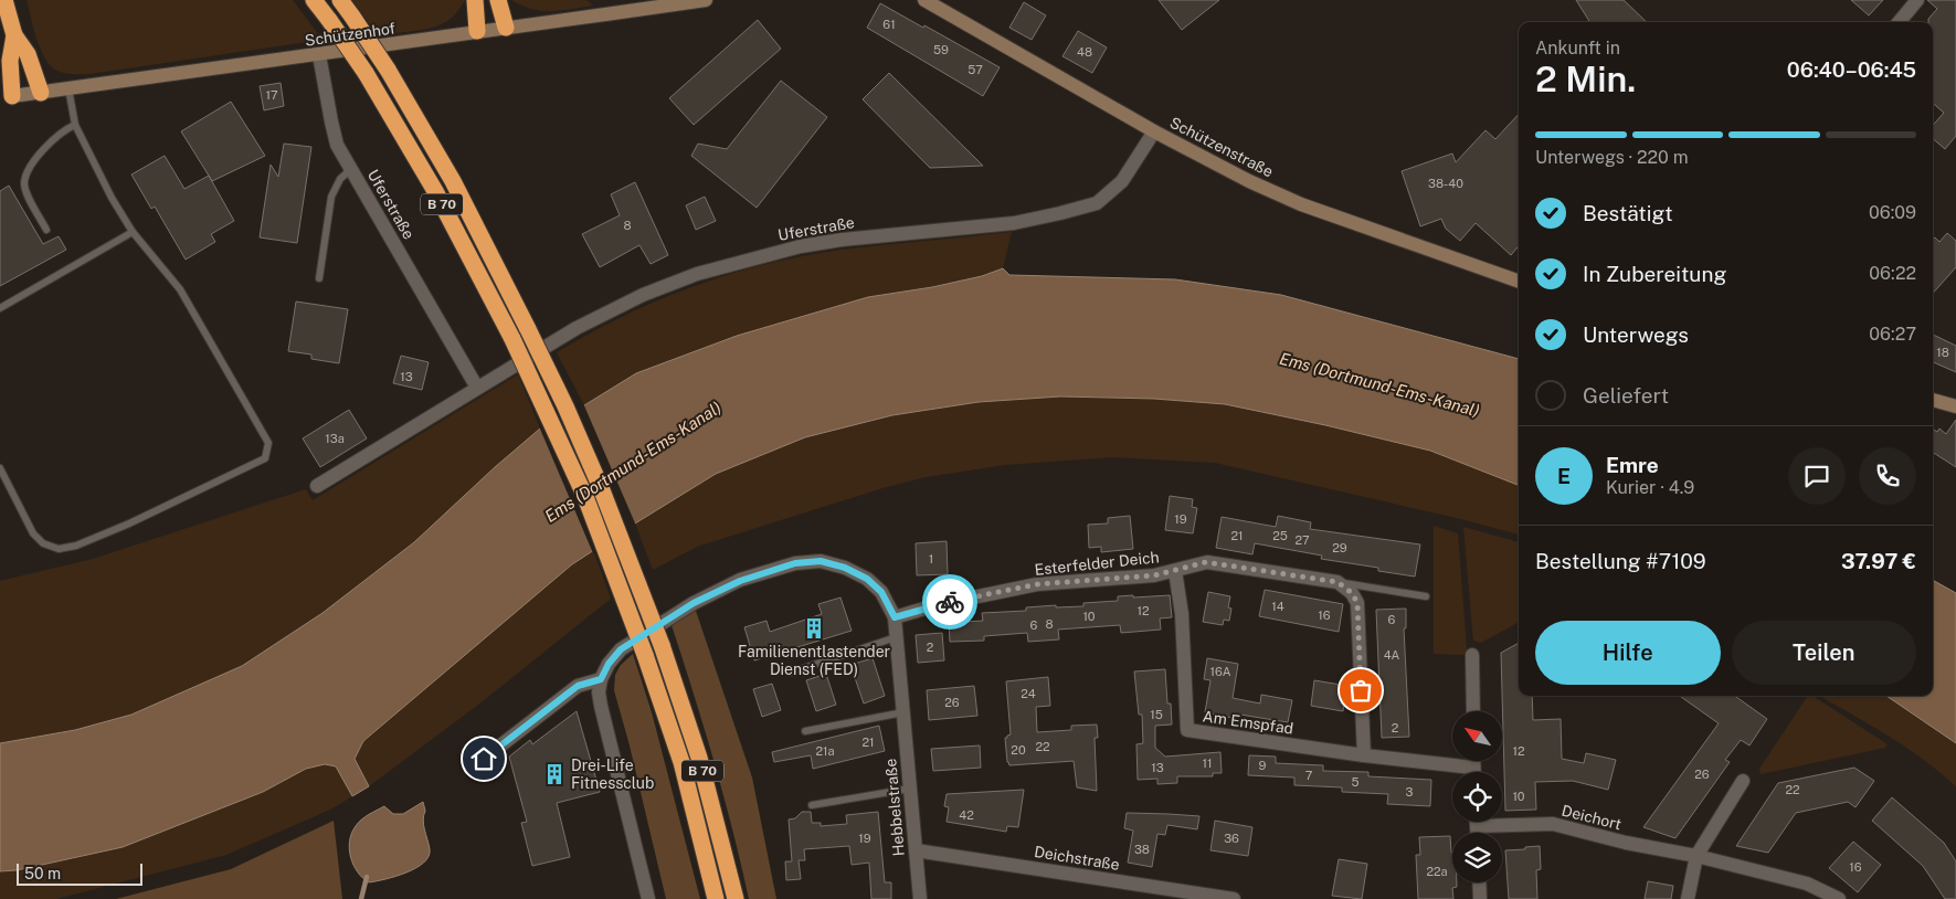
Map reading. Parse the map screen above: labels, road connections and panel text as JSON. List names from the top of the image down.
{
  "streets": {
    "highway": ["B 70"],
    "street": [
      "Schützenhof",
      "Schützenstraße",
      "Uferstraße",
      "Esterfelder Deich",
      "Am Emspfad",
      "Hebbelstraße",
      "Deichort",
      "Deichstraße"
    ]
  },
  "crossings": [
    ["Schützenhof", "Uferstraße"],
    ["Schützenstraße", "Uferstraße"],
    ["Esterfelder Deich", "Am Emspfad"],
    ["Esterfelder Deich", "Hebbelstraße"],
    ["Hebbelstraße", "Deichstraße"]
  ],
  "water": ["Ems (Dortmund-Ems-Kanal)"],
  "places": {
    "building": ["Familienentlastender Dienst (FED)", "Drei-Life Fitnessclub"]
  },
  "house_numbers": [
    "61",
    "59",
    "48",
    "57",
    "17",
    "38-40",
    "8",
    "18",
    "13",
    "13a",
    "19",
    "21",
    "25",
    "27",
    "29",
    "1",
    "14",
    "12",
    "16",
    "10",
    "6",
    "8",
    "6",
    "2",
    "4A",
    "16A",
    "24",
    "26",
    "15",
    "2",
    "21",
    "22",
    "20",
    "21a",
    "12",
    "11",
    "9",
    "13",
    "26",
    "7",
    "5",
    "22",
    "3",
    "10",
    "42",
    "19",
    "36",
    "38",
    "16",
    "22a"
  ],
  "scale_bar": "50 m",
  "north": "top left",
  "page": {
    "heading": ["2 Min.", "Ankunft in", "06:40–06:45"],
    "panel": [
      "Emre",
      "Kurier · 4.9",
      "Bestellung #7109",
      "37.97 €"
    ],
    "bar": "Unterwegs · 220 m",
    "list": [
      ["Bestätigt", "06:09"],
      ["In Zubereitung", "06:22"],
      ["Unterwegs", "06:27"],
      "Geliefert"
    ],
    "round": "E",
    "buttons": ["Hilfe", "Teilen"],
    "scale": "50 m"
  }
}
